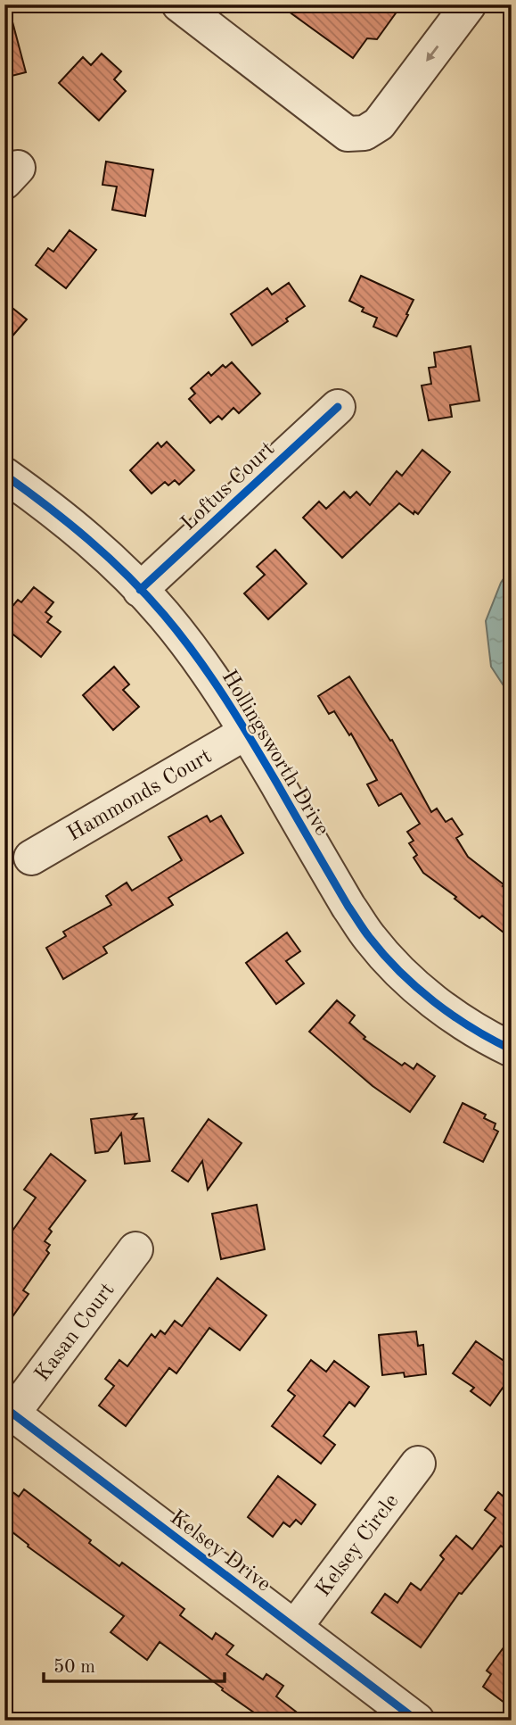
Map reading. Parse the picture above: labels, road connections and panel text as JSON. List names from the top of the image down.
{
  "streets": {
    "street": [
      "Loftus Court",
      "Hollingsworth Drive",
      "Hammonds Court",
      "Kasan Court",
      "Kelsey Circle",
      "Kelsey Drive"
    ]
  },
  "crossings": [
    ["Loftus Court", "Hollingsworth Drive"],
    ["Hollingsworth Drive", "Hammonds Court"],
    ["Kasan Court", "Kelsey Drive"],
    ["Kelsey Circle", "Kelsey Drive"]
  ],
  "scale_bar": "50 m"
}
